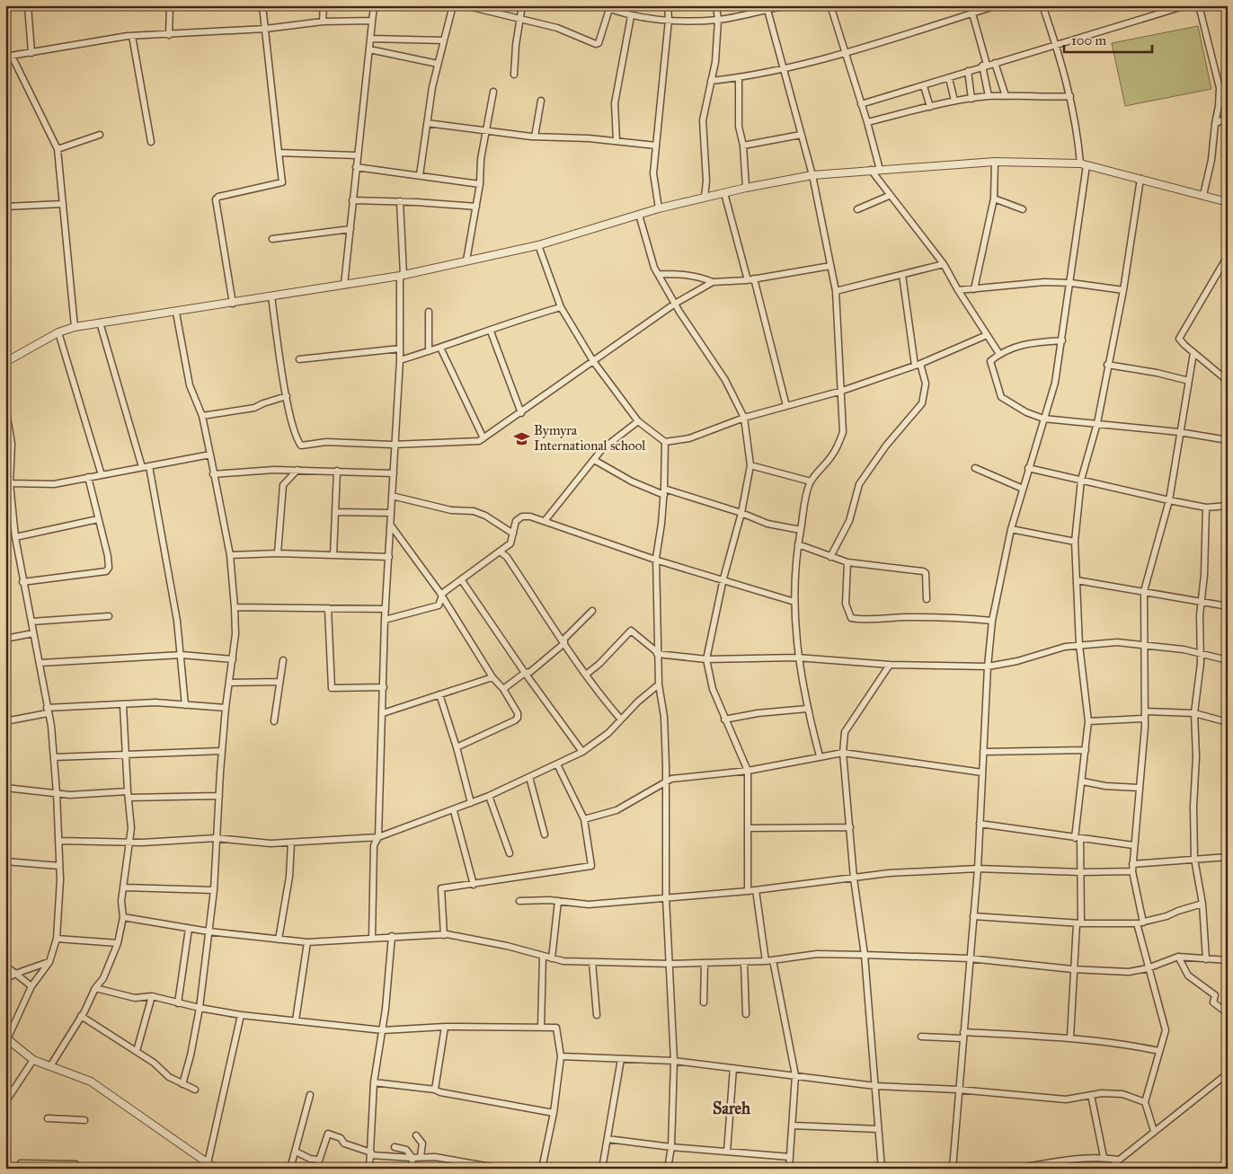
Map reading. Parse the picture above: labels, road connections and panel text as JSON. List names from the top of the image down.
{
  "districts": ["Sareh"],
  "places": {
    "school or university": ["Bymyra International school"]
  },
  "scale_bar": "100 m"
}
